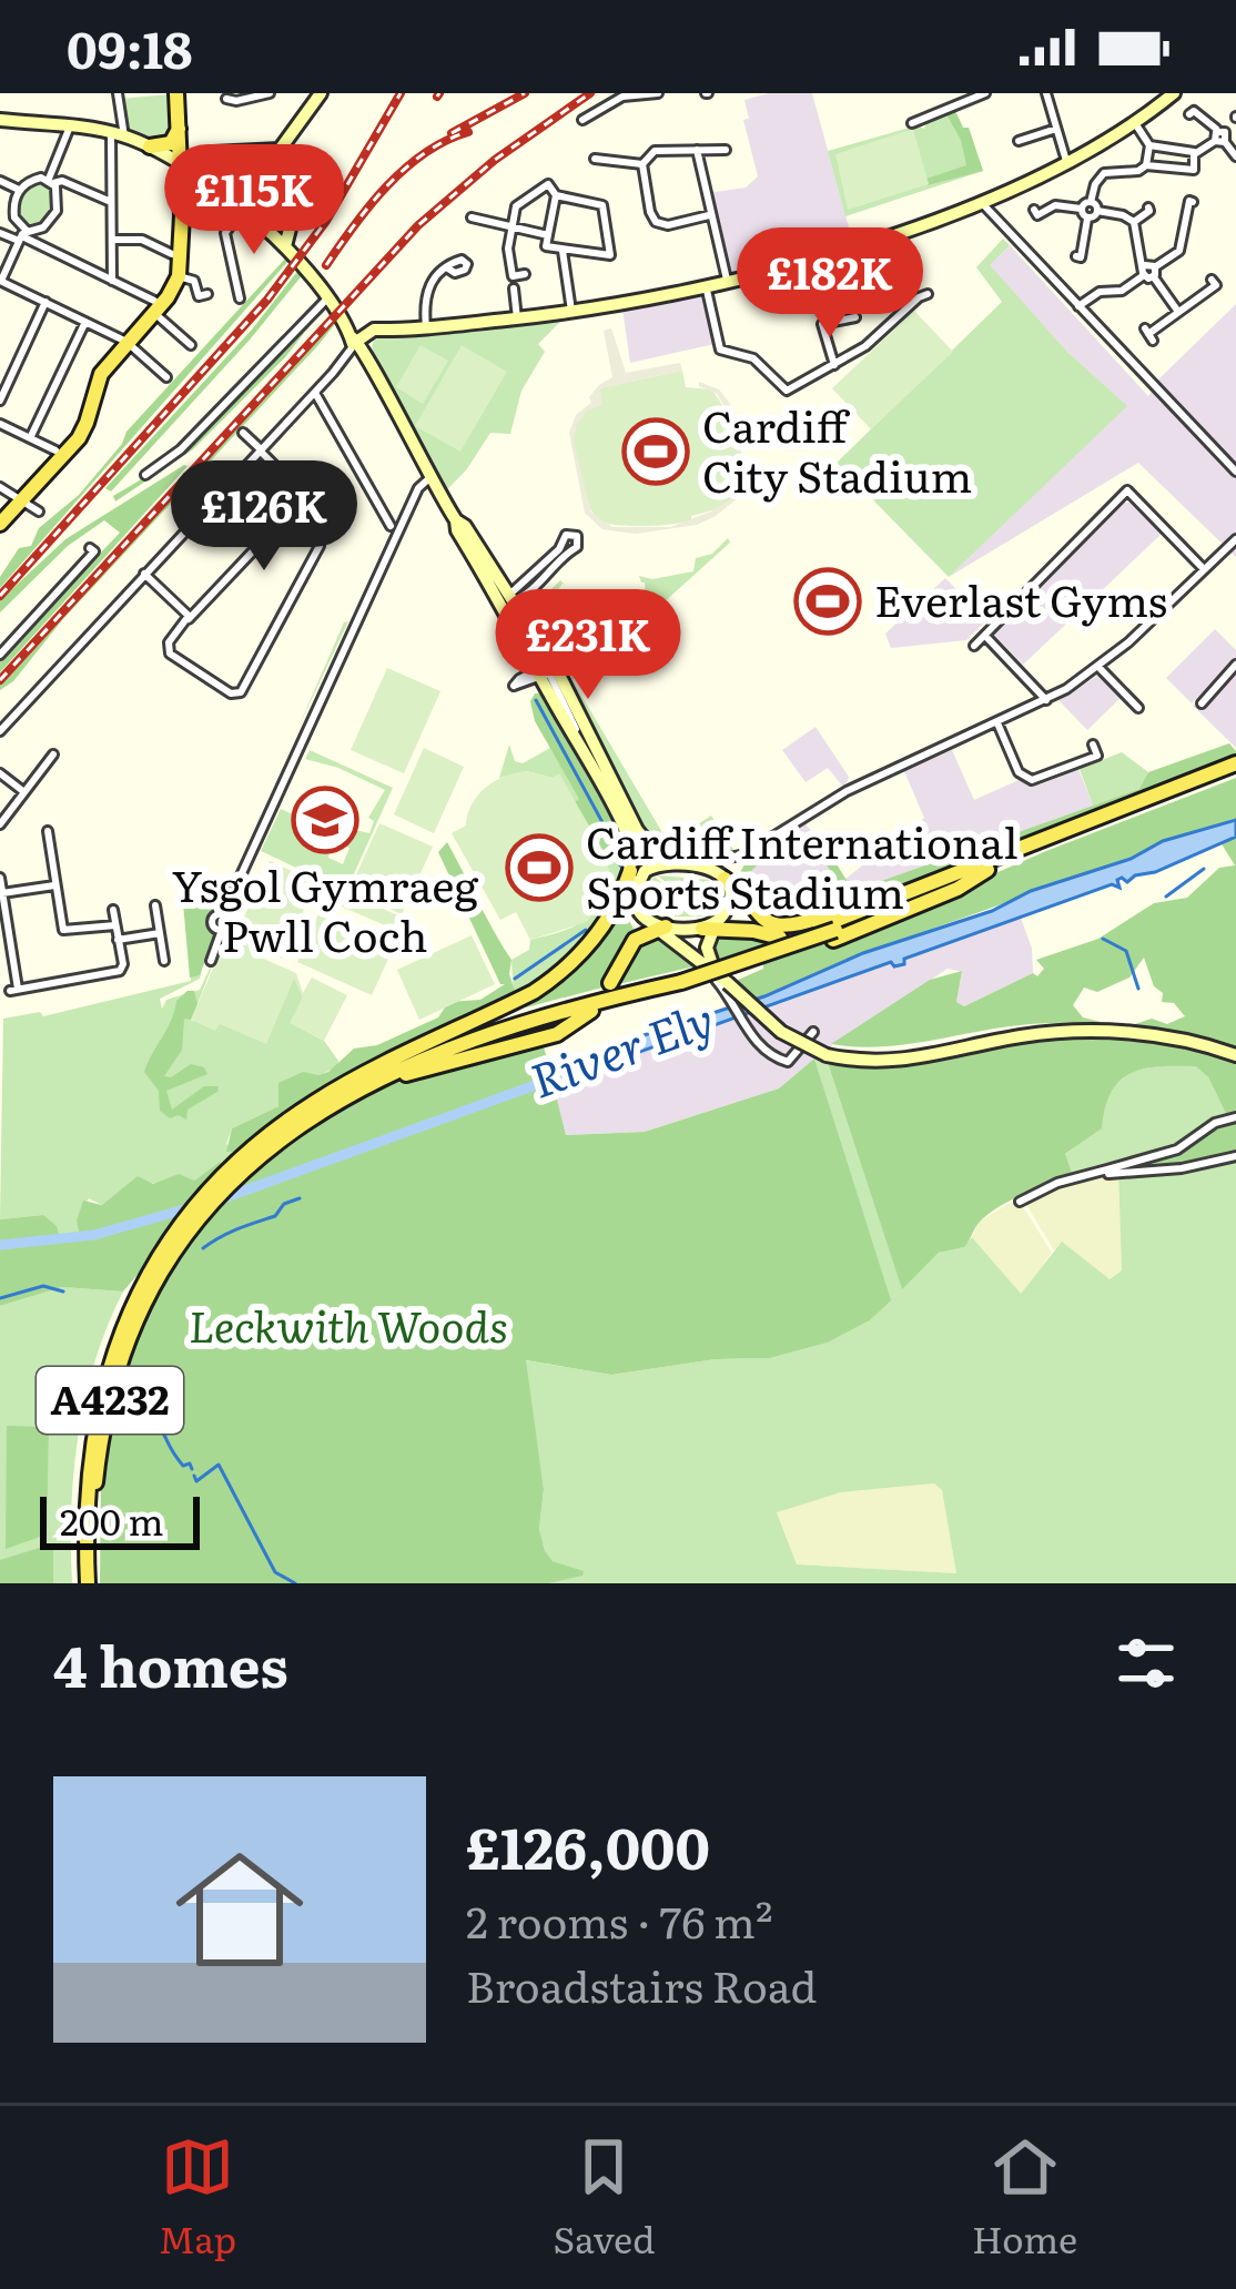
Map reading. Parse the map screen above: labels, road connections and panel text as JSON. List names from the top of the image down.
{
  "streets": {
    "main road": ["A4232"]
  },
  "water": ["River Ely"],
  "parks": ["Leckwith Woods"],
  "places": {
    "sports": ["Cardiff City Stadium", "Everlast Gyms", "Cardiff International Sports Stadium"],
    "school or university": ["Ysgol Gymraeg Pwll Coch"]
  },
  "scale_bar": "200 m",
  "page": {
    "status": "09:18",
    "price": [
      "£115K",
      "£182K",
      "£126K",
      "£231K"
    ],
    "scale": "200 m",
    "heading": "4 homes",
    "list": [
      {
        "name": "£126,000",
        "note": "2 rooms · 76 m² · Broadstairs Road"
      }
    ],
    "tabs": ["Map", "Saved", "Home"]
  }
}
